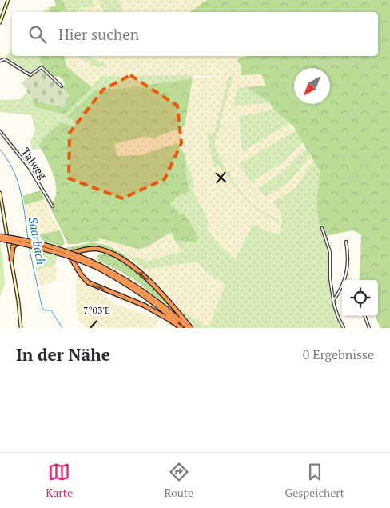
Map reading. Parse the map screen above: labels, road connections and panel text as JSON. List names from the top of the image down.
{
  "streets": {
    "street": ["Talweg"]
  },
  "water": ["Saarbach"],
  "north": "bottom left",
  "page": {
    "search": "Hier suchen",
    "heading": ["In der Nähe", "0 Ergebnisse"],
    "nav": ["Karte", "Route", "Gespeichert"]
  },
  "coordinates": ["7°03'E"]
}
